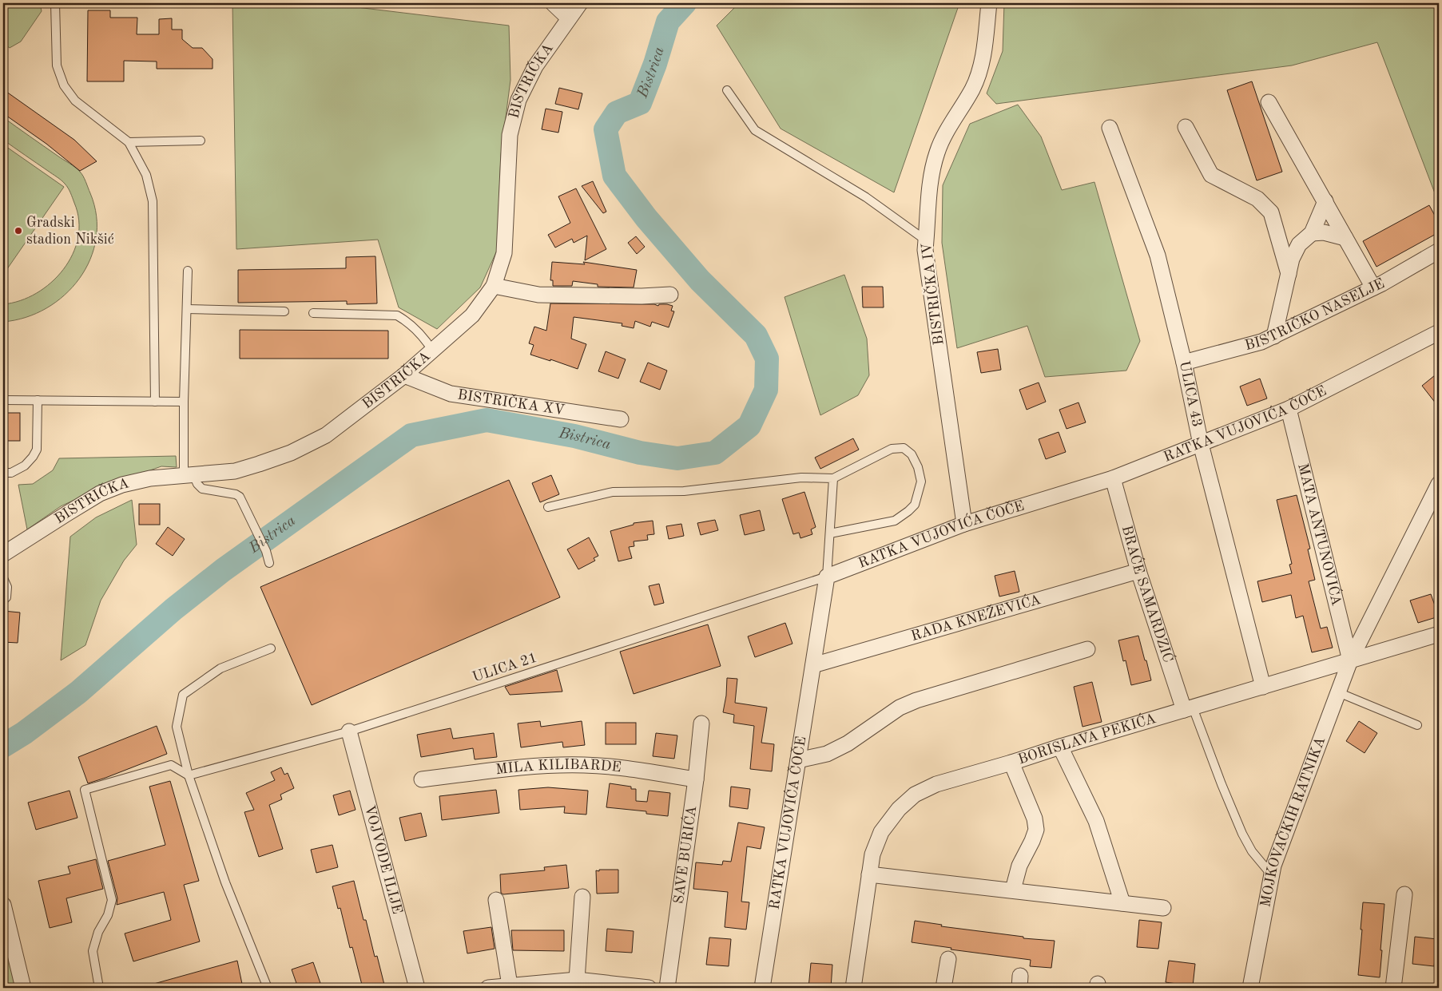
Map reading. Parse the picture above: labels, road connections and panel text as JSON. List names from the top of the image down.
{
  "streets": {
    "street": [
      "BISTRIČKA",
      "BISTRIČKA IV",
      "BISTRIČKO NASELJE",
      "ULICA 43",
      "BISTRIČKA XV",
      "RATKA VUJOVIĆA ČOČE",
      "MATA ANTUNOVIĆA",
      "BRAĆE SAMARDZIĆ",
      "RADA KNEŽEVIĆA",
      "BORISLAVA PEKIĆA",
      "MILA KILIBARDE",
      "MOJKOVAČKIH RATNIKA",
      "SAVE BURIĆA",
      "VOJVODE ILIJE"
    ],
    "lane": ["ULICA 21"]
  },
  "crossings": [
    ["BISTRIČKA", "BISTRIČKA XV"],
    ["BISTRIČKA IV", "RATKA VUJOVIĆA ČOČE"],
    ["BISTRIČKO NASELJE", "ULICA 43"],
    ["ULICA 43", "RATKA VUJOVIĆA ČOČE"],
    ["ULICA 43", "BORISLAVA PEKIĆA"],
    ["RATKA VUJOVIĆA ČOČE", "MATA ANTUNOVIĆA"],
    ["RATKA VUJOVIĆA ČOČE", "BRAĆE SAMARDZIĆ"],
    ["RATKA VUJOVIĆA ČOČE", "RADA KNEŽEVIĆA"],
    ["RATKA VUJOVIĆA ČOČE", "ULICA 21"],
    ["MATA ANTUNOVIĆA", "BORISLAVA PEKIĆA"],
    ["MATA ANTUNOVIĆA", "MOJKOVAČKIH RATNIKA"],
    ["BRAĆE SAMARDZIĆ", "RADA KNEŽEVIĆA"],
    ["BRAĆE SAMARDZIĆ", "BORISLAVA PEKIĆA"],
    ["ULICA 21", "VOJVODE ILIJE"],
    ["BORISLAVA PEKIĆA", "MOJKOVAČKIH RATNIKA"],
    ["MILA KILIBARDE", "SAVE BURIĆA"]
  ],
  "water": ["Bistrica"],
  "places": ["Gradski stadion Nikšić"]
}
